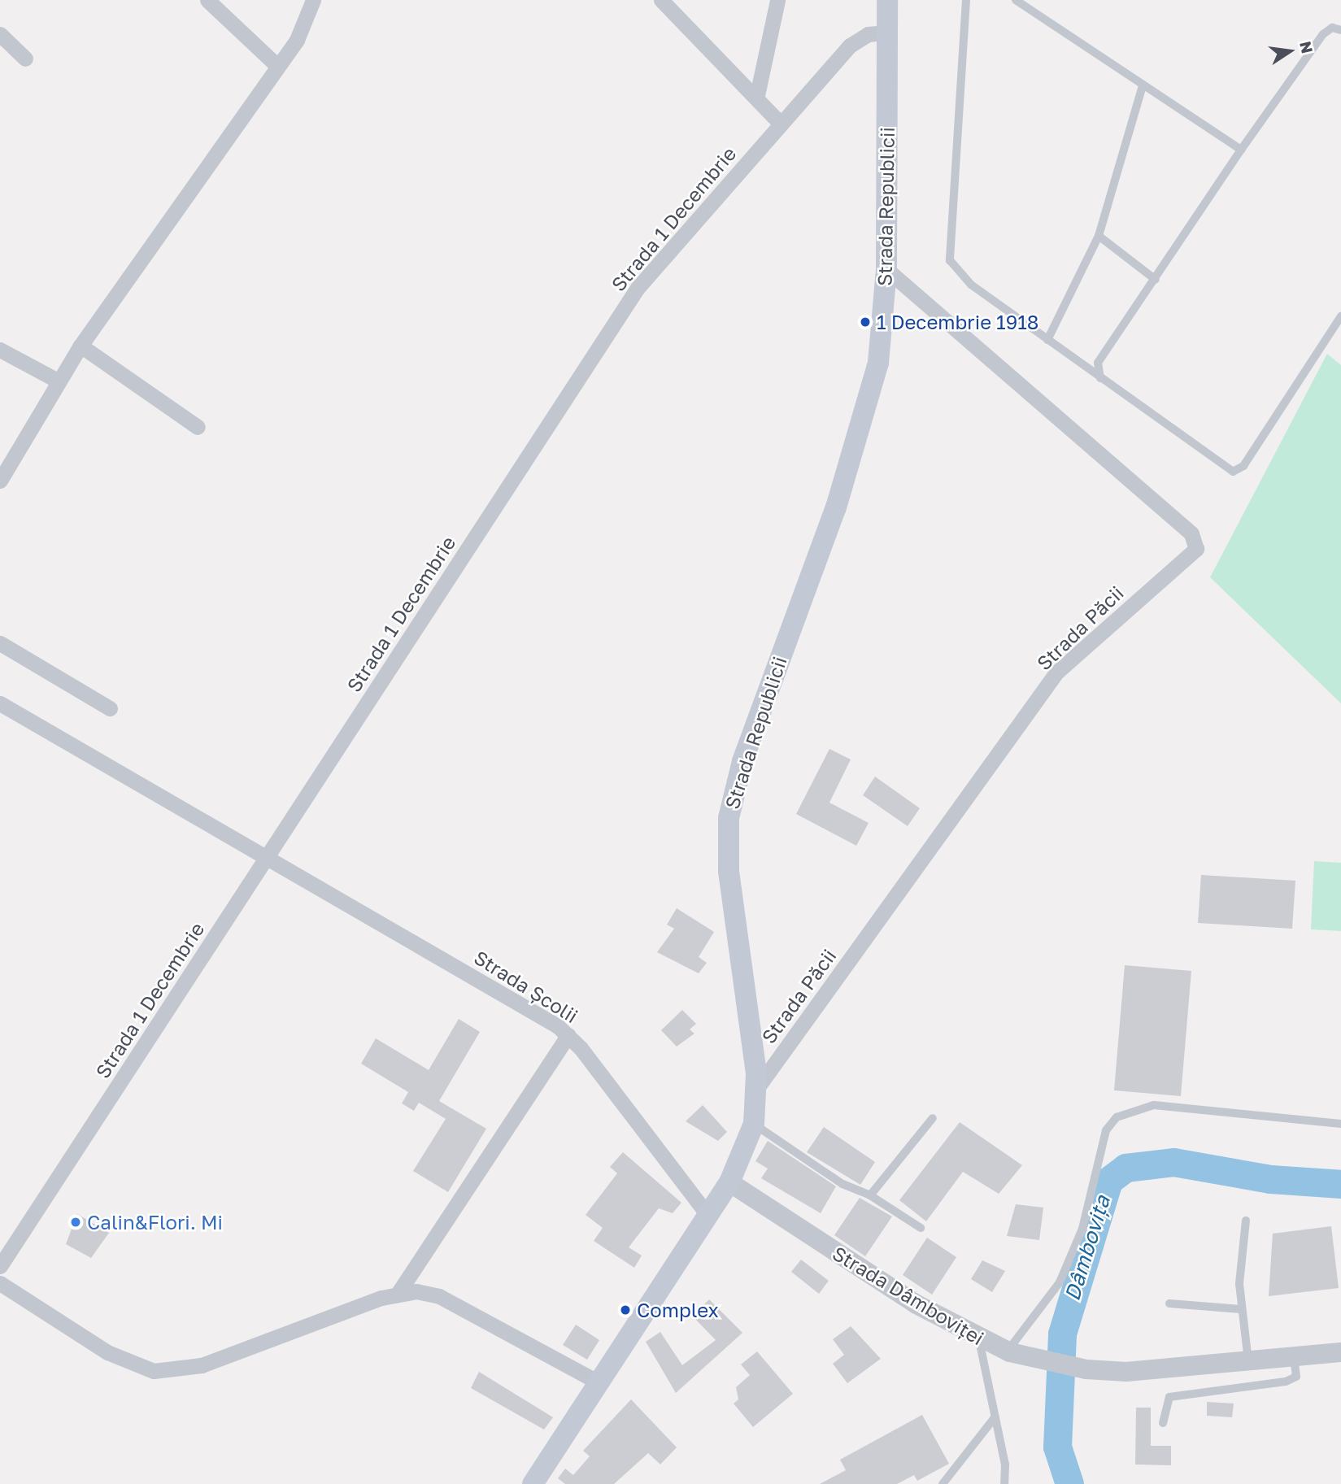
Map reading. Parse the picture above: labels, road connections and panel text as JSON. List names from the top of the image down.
{
  "streets": {
    "main road": ["Strada Republicii"],
    "street": [
      "Strada 1 Decembrie",
      "Strada Păcii",
      "Strada Școlii",
      "Strada Dâmboviței"
    ]
  },
  "crossings": [
    ["Strada Republicii", "Strada 1 Decembrie"],
    ["Strada Republicii", "Strada Păcii"],
    ["Strada Republicii", "Strada Școlii"],
    ["Strada Republicii", "Strada Dâmboviței"],
    ["Strada 1 Decembrie", "Strada Școlii"]
  ],
  "water": ["Dâmbovița"],
  "places": ["1 Decembrie 1918", "Calin&Flori. Mi", "Complex"],
  "north": "right"
}
